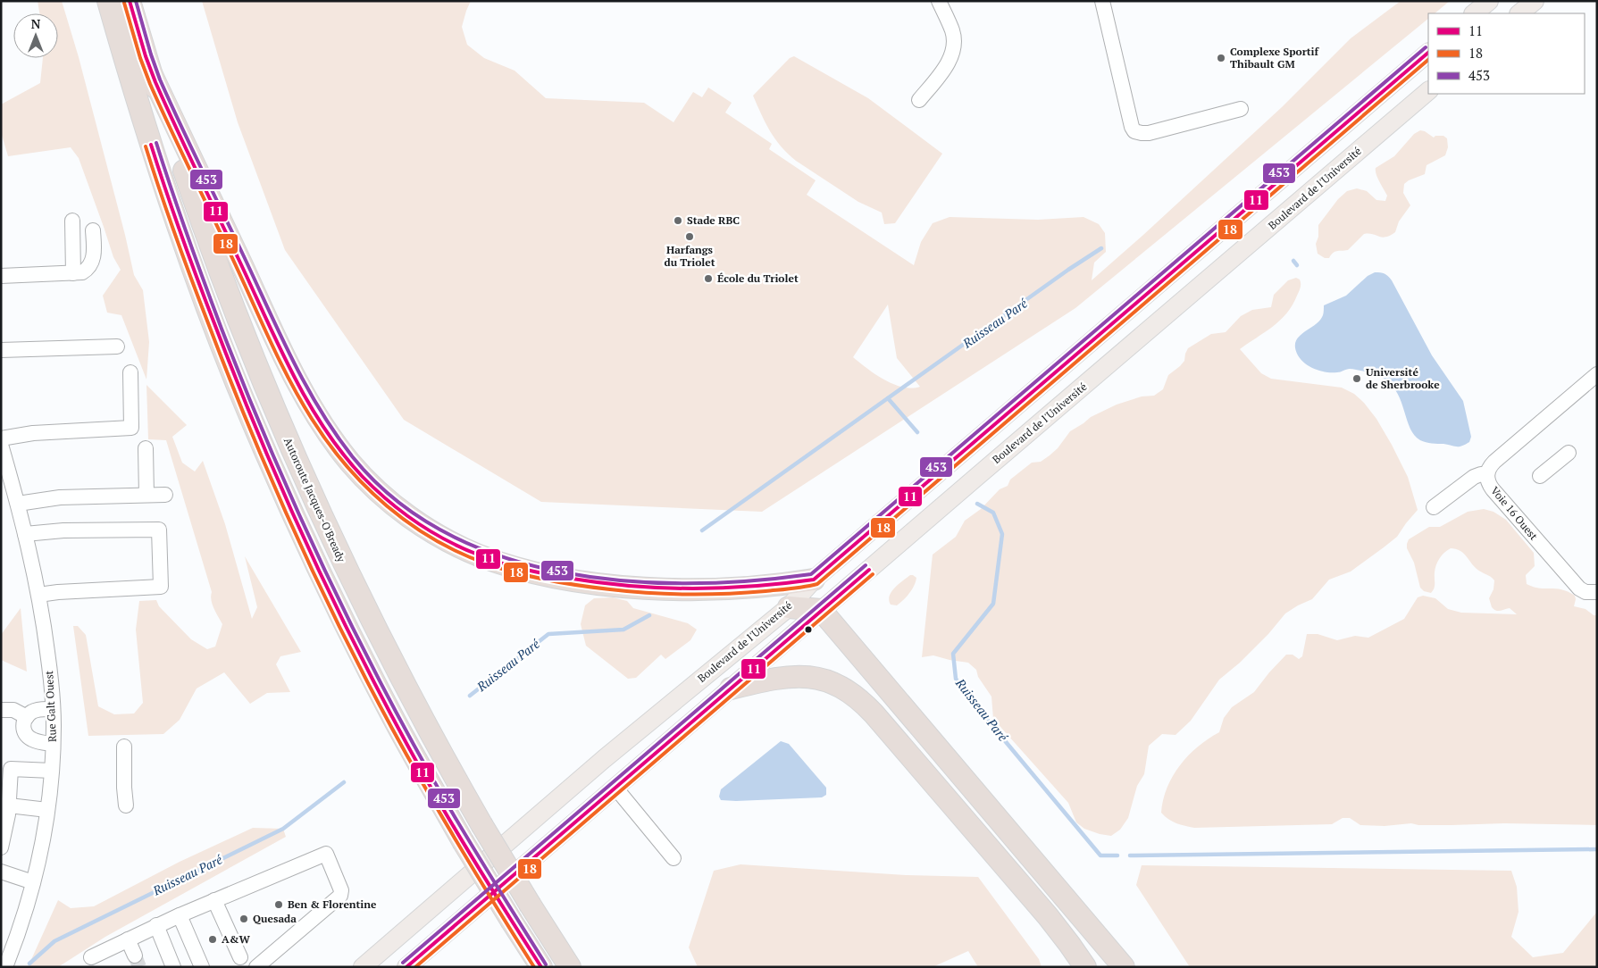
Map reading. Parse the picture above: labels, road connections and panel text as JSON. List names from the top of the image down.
{
  "streets": {
    "highway": ["Autoroute Jacques-O'Bready"],
    "main road": ["Boulevard de l'Université"],
    "street": ["Voie 16 Ouest", "Rue Galt Ouest"]
  },
  "water": ["Ruisseau Paré"],
  "places": [
    "Complexe Sportif Thibault GM",
    "Stade RBC",
    "Harfangs du Triolet",
    "École du Triolet",
    "Université de Sherbrooke",
    "Ben & Florentine",
    "Quesada",
    "A&W"
  ],
  "lines": ["transit line 11", "transit line 453", "transit line 18"],
  "legend": ["11", "18", "453"],
  "north": "top"
}
